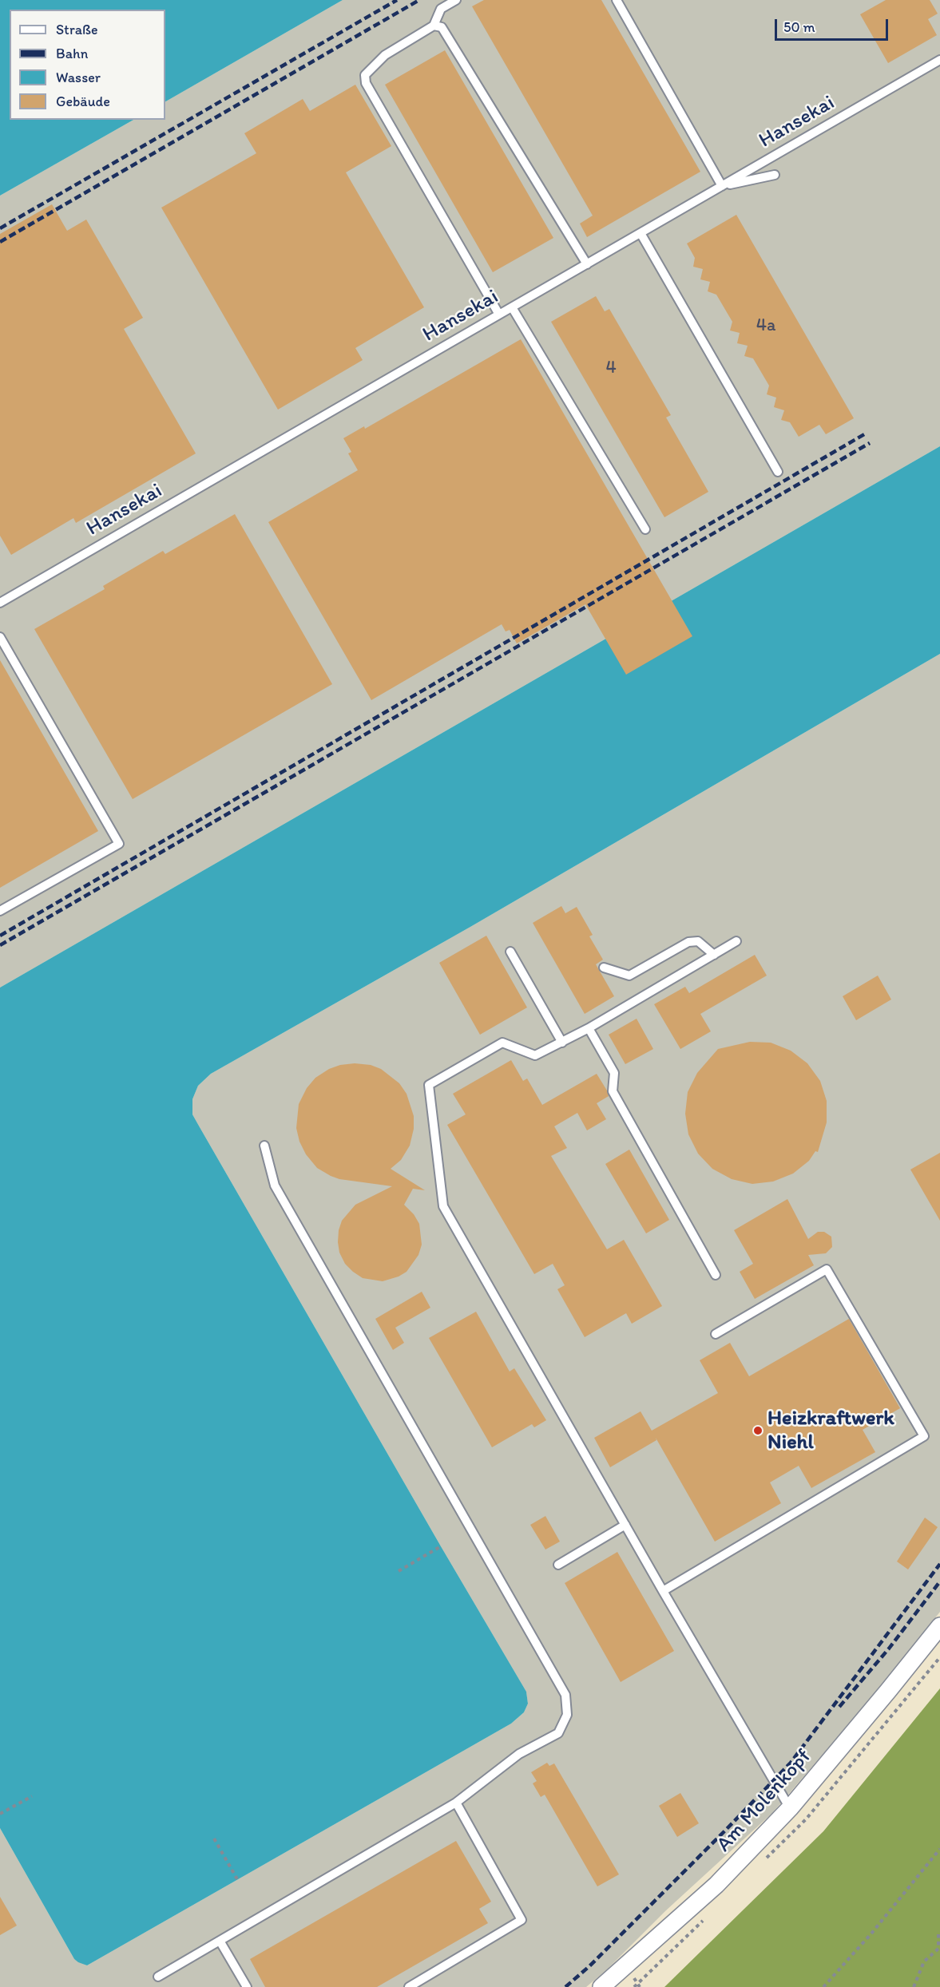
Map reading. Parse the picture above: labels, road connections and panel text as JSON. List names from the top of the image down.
{
  "streets": {
    "street": ["Am Molenkopf"],
    "lane": ["Hansekai"]
  },
  "places": ["Heizkraftwerk Niehl"],
  "house_numbers": ["4a", "4"],
  "legend": [
    "Straße",
    "Bahn",
    "Wasser",
    "Gebäude"
  ],
  "scale_bar": "50 m"
}
